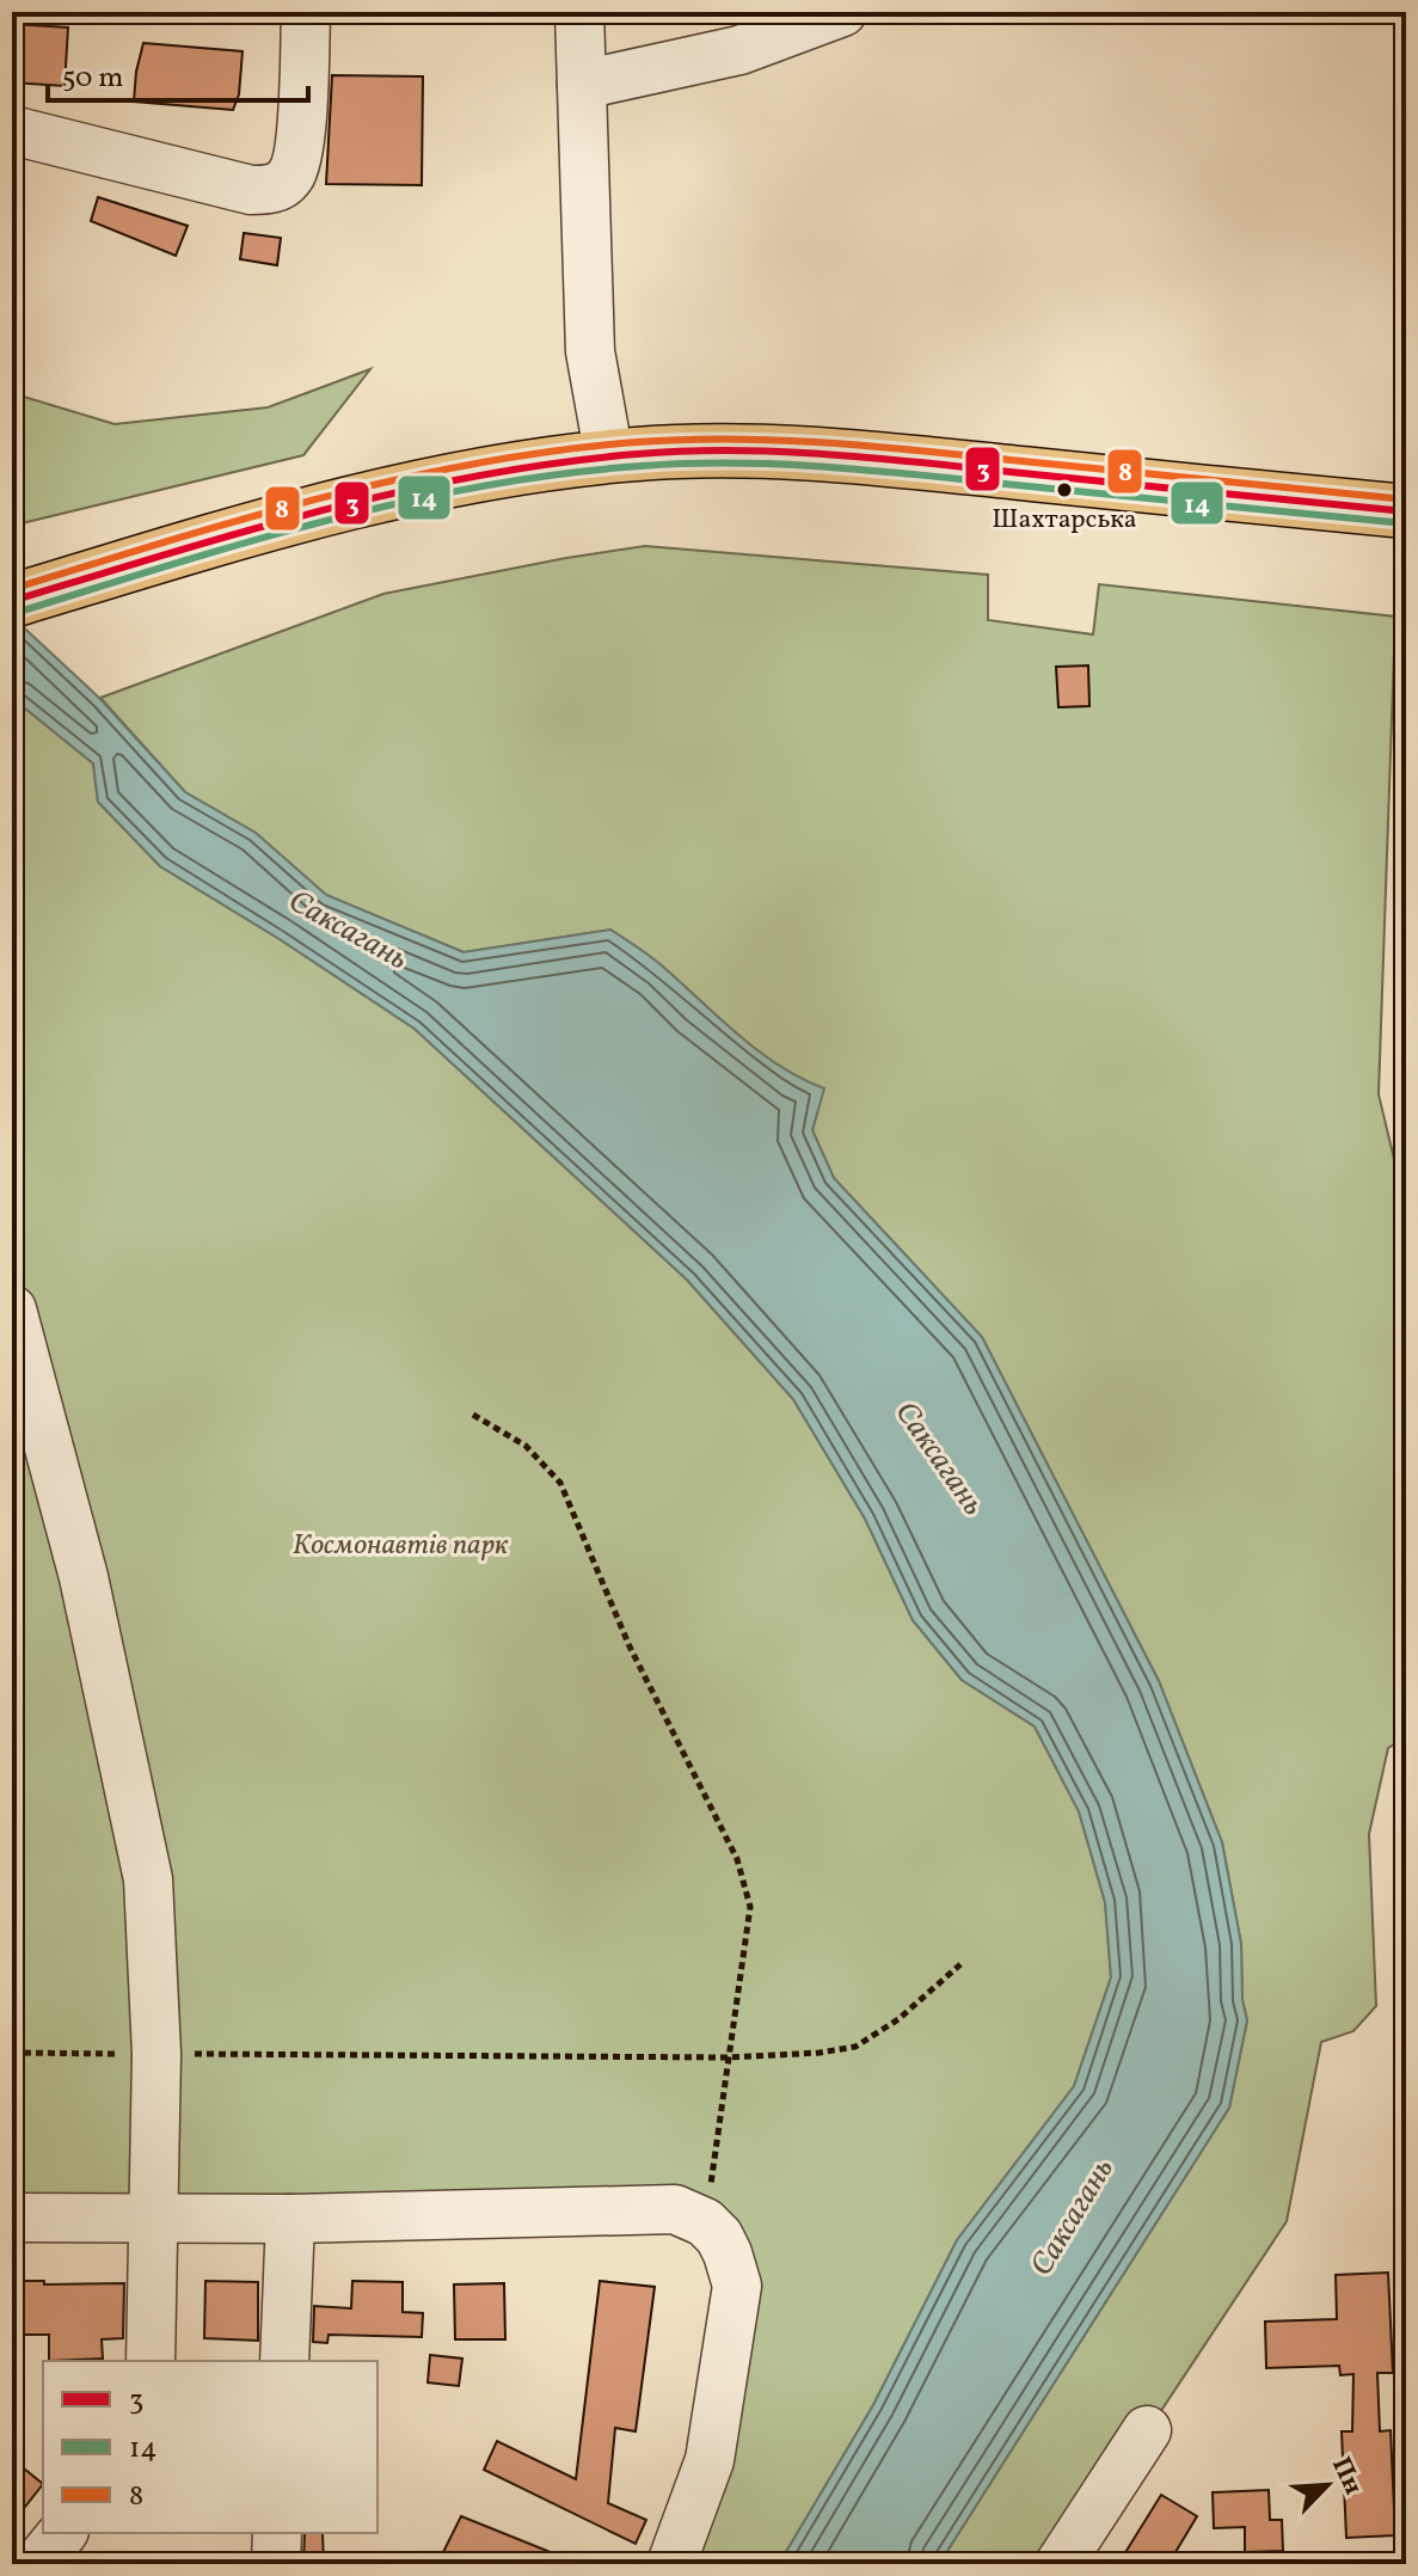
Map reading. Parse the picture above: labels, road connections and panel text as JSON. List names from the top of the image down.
{
  "water": ["Саксагань"],
  "parks": ["Космонавтів парк"],
  "places": ["Шахтарська"],
  "lines": ["transit line 8", "transit line 3", "transit line 14"],
  "legend": ["3", "14", "8"],
  "scale_bar": "50 m",
  "north": "top right"
}
